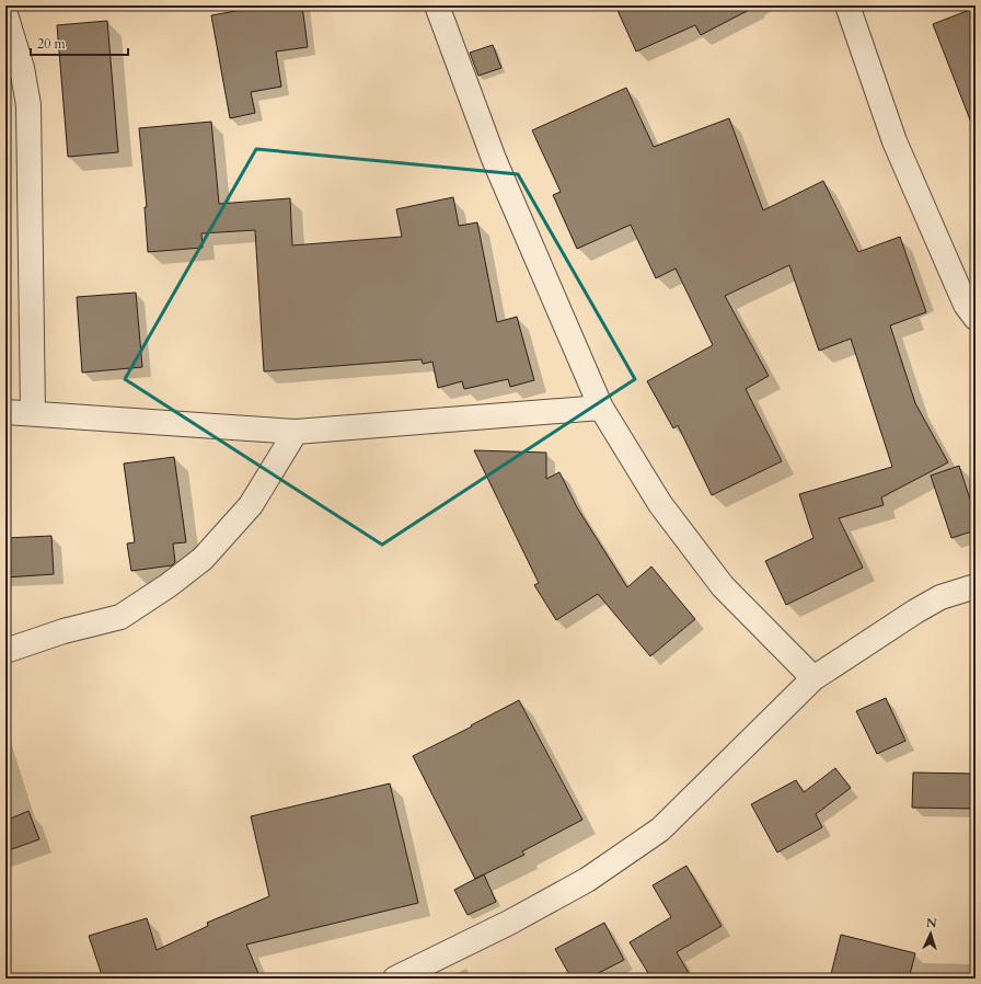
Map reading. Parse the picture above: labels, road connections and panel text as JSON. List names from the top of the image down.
{
  "scale_bar": "20 m",
  "north": "top"
}
